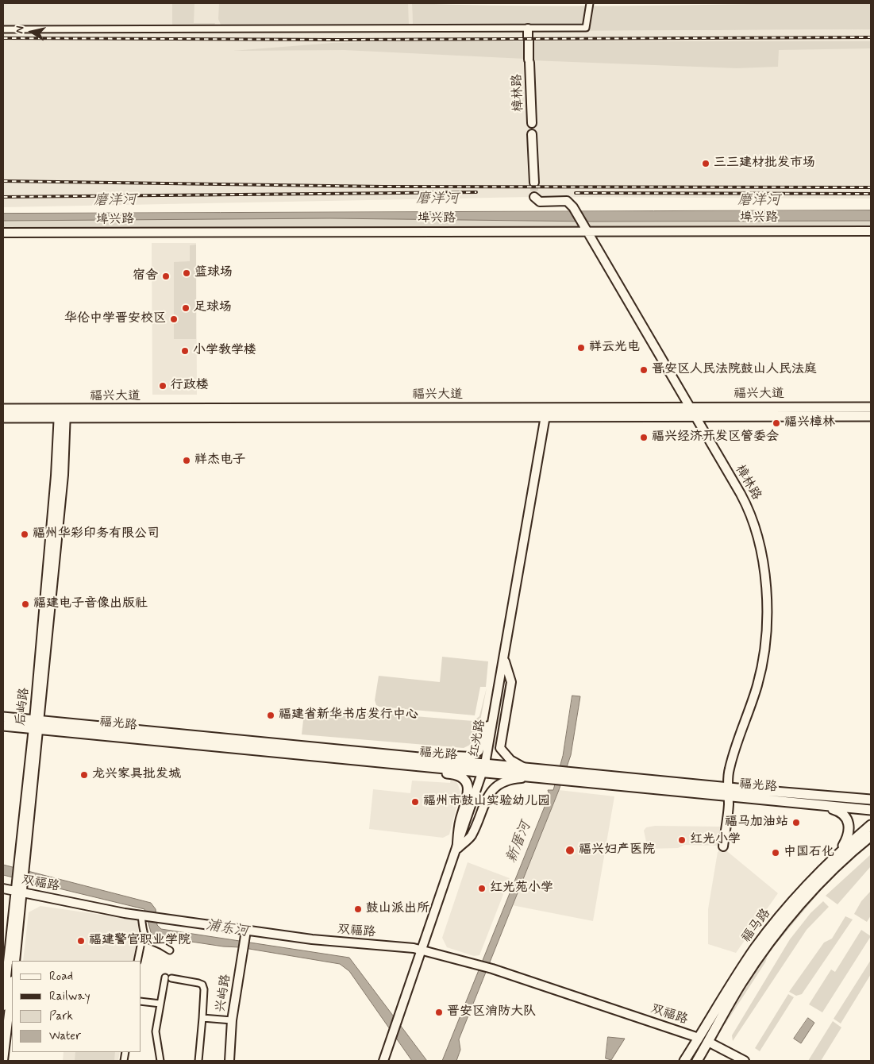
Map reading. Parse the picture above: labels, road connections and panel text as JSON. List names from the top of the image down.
{
  "streets": {
    "main road": ["福兴大道", "福光路", "福马路"],
    "street": [
      "樟林路",
      "埠兴路",
      "后屿路",
      "红光路",
      "双福路",
      "兴屿路"
    ]
  },
  "crossings": [
    ["樟林路", "埠兴路"],
    ["樟林路", "福兴大道"],
    ["樟林路", "福光路"],
    ["福兴大道", "后屿路"],
    ["福兴大道", "红光路"],
    ["后屿路", "福光路"],
    ["后屿路", "双福路"],
    ["福光路", "红光路"],
    ["红光路", "双福路"],
    ["双福路", "福马路"],
    ["双福路", "兴屿路"]
  ],
  "water": ["磨洋河", "新厝河", "浦东河"],
  "places": [
    "三三建材批发市场",
    "篮球场",
    "宿舍",
    "足球场",
    "华伦中学晋安校区",
    "祥云光电",
    "小学教学楼",
    "晋安区人民法院鼓山人民法庭",
    "行政楼",
    "福兴樟林",
    "福兴经济开发区管委会",
    "祥杰电子",
    "福州华彩印务有限公司",
    "福建电子音像出版社",
    "福建省新华书店发行中心",
    "龙兴家具批发城",
    "福州市鼓山实验幼儿园",
    "福马加油站",
    "红光小学",
    "福兴妇产医院",
    "中国石化",
    "红光苑小学",
    "鼓山派出所",
    "福建警官职业学院",
    "晋安区消防大队"
  ],
  "legend": [
    "Road",
    "Railway",
    "Park",
    "Water"
  ],
  "north": "left"
}
